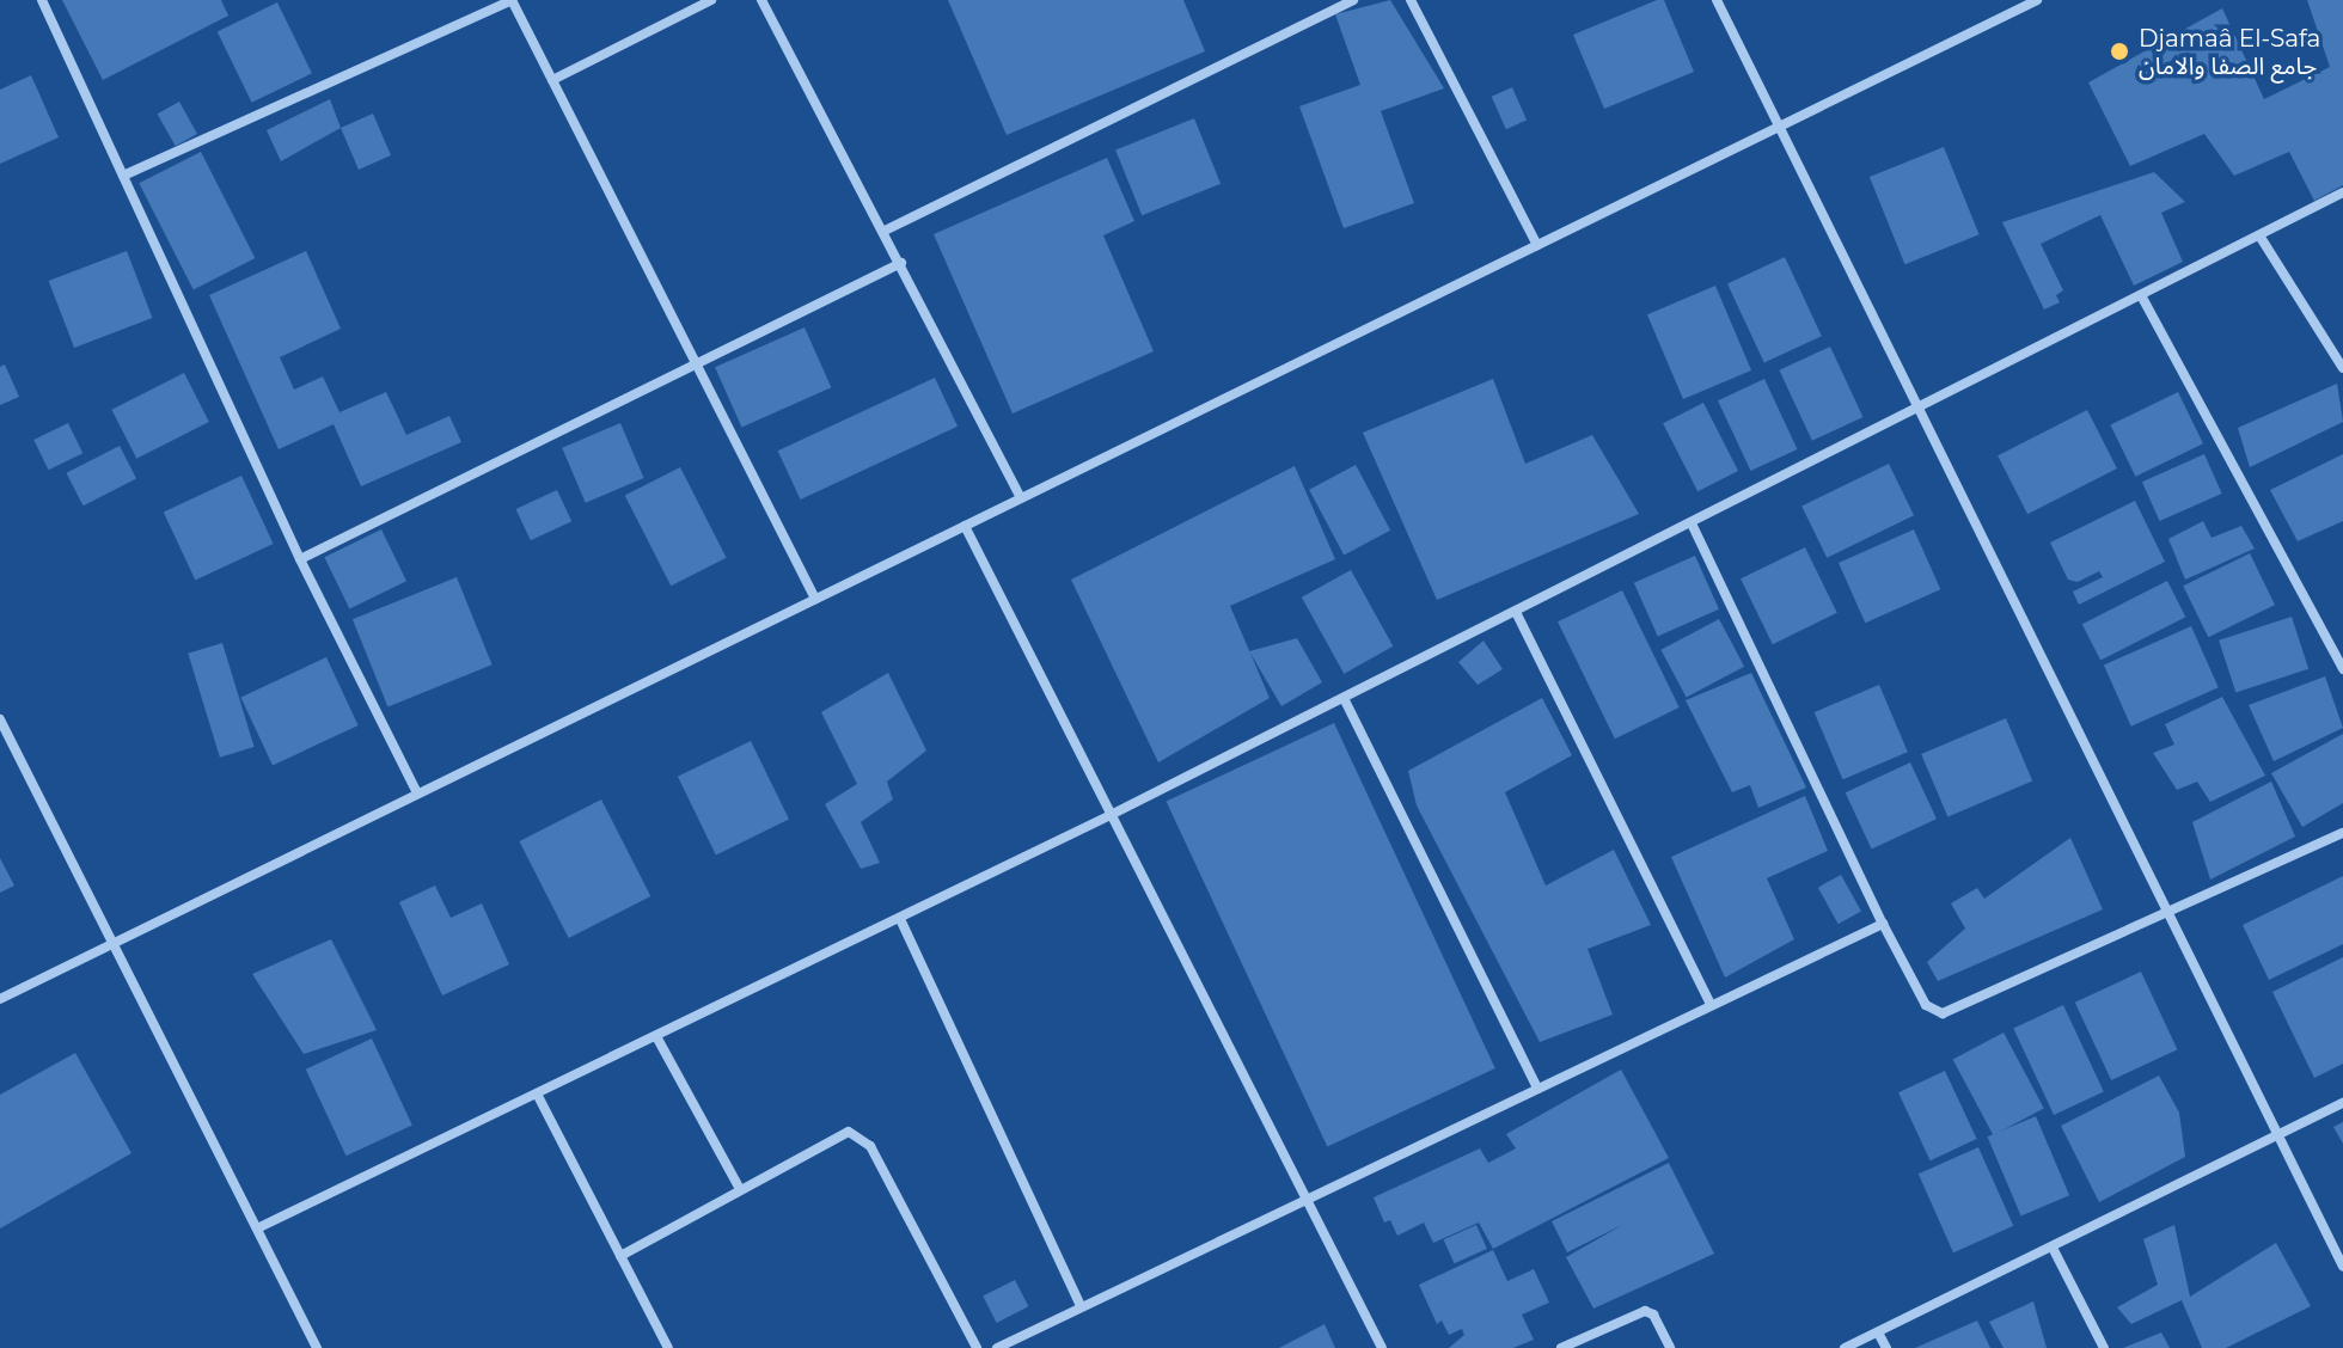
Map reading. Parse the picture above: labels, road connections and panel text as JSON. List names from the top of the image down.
{
  "places": ["Djamaâ El-Safa جامع الصفا والامان"]
}
